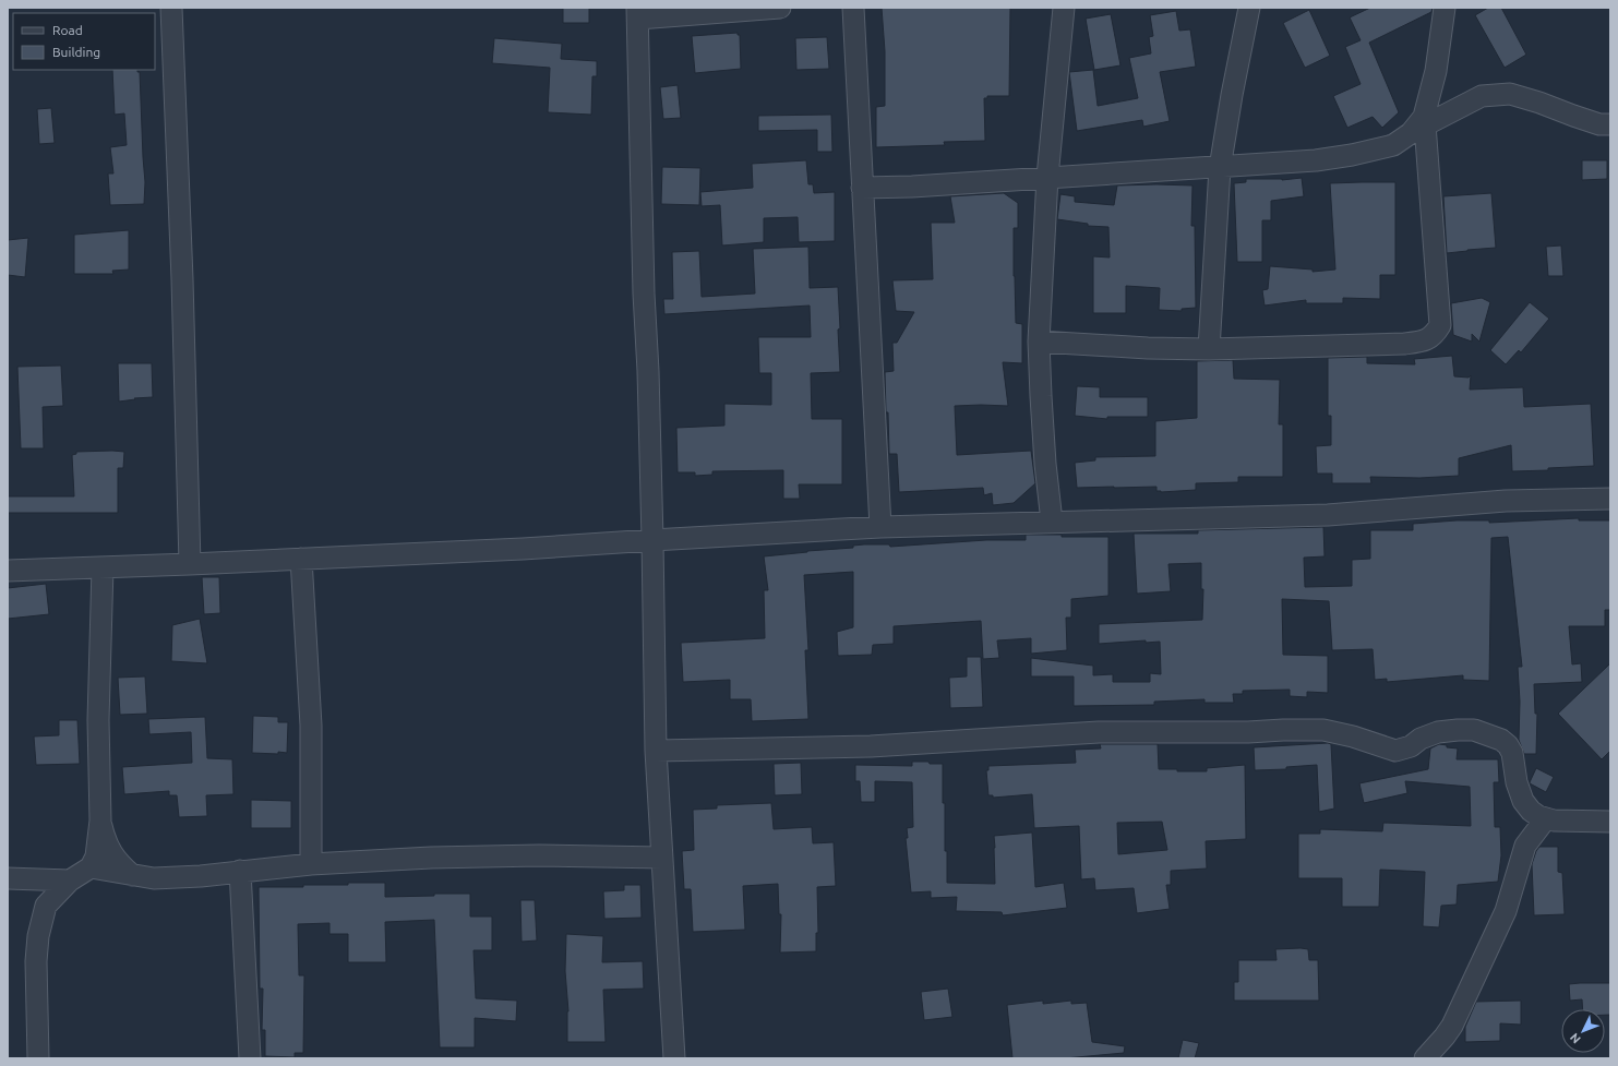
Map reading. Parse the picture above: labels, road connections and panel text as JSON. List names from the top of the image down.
{
  "legend": ["Road", "Building"],
  "north": "bottom left"
}
